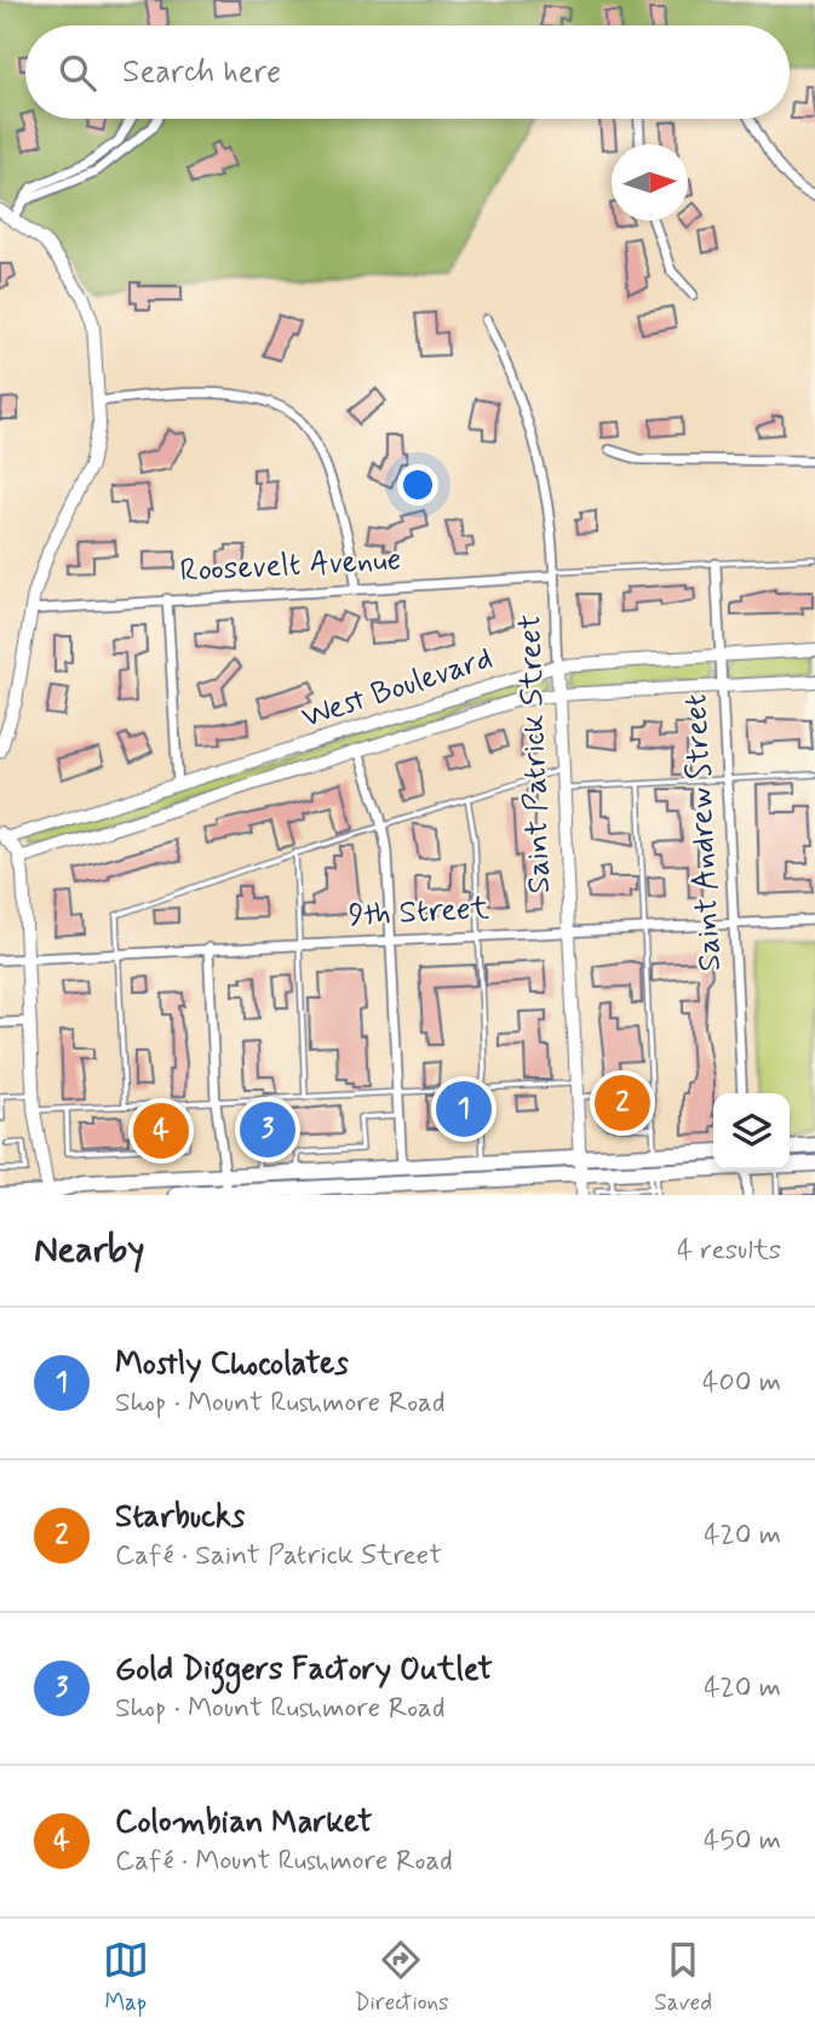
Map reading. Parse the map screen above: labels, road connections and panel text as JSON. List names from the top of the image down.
{
  "streets": {
    "street": [
      "Roosevelt Avenue",
      "West Boulevard",
      "Saint Patrick Street",
      "Saint Andrew Street",
      "9th Street"
    ]
  },
  "crossings": [
    ["Roosevelt Avenue", "Saint Patrick Street"],
    ["West Boulevard", "Saint Patrick Street"],
    ["West Boulevard", "Saint Andrew Street"],
    ["Saint Patrick Street", "9th Street"],
    ["Saint Andrew Street", "9th Street"]
  ],
  "north": "right",
  "page": {
    "search": "Search here",
    "pins": [
      "2",
      "1",
      "3",
      "4"
    ],
    "heading": ["Nearby", "4 results"],
    "list": [
      {
        "mark": "1",
        "name": "Mostly Chocolates",
        "note": "Shop · Mount Rushmore Road",
        "value": "400 m"
      },
      {
        "mark": "2",
        "name": "Starbucks",
        "note": "Café · Saint Patrick Street",
        "value": "420 m"
      },
      {
        "mark": "3",
        "name": "Gold Diggers Factory Outlet",
        "note": "Shop · Mount Rushmore Road",
        "value": "420 m"
      },
      {
        "mark": "4",
        "name": "Colombian Market",
        "note": "Café · Mount Rushmore Road",
        "value": "450 m"
      }
    ],
    "nav": ["Map", "Directions", "Saved"]
  }
}
